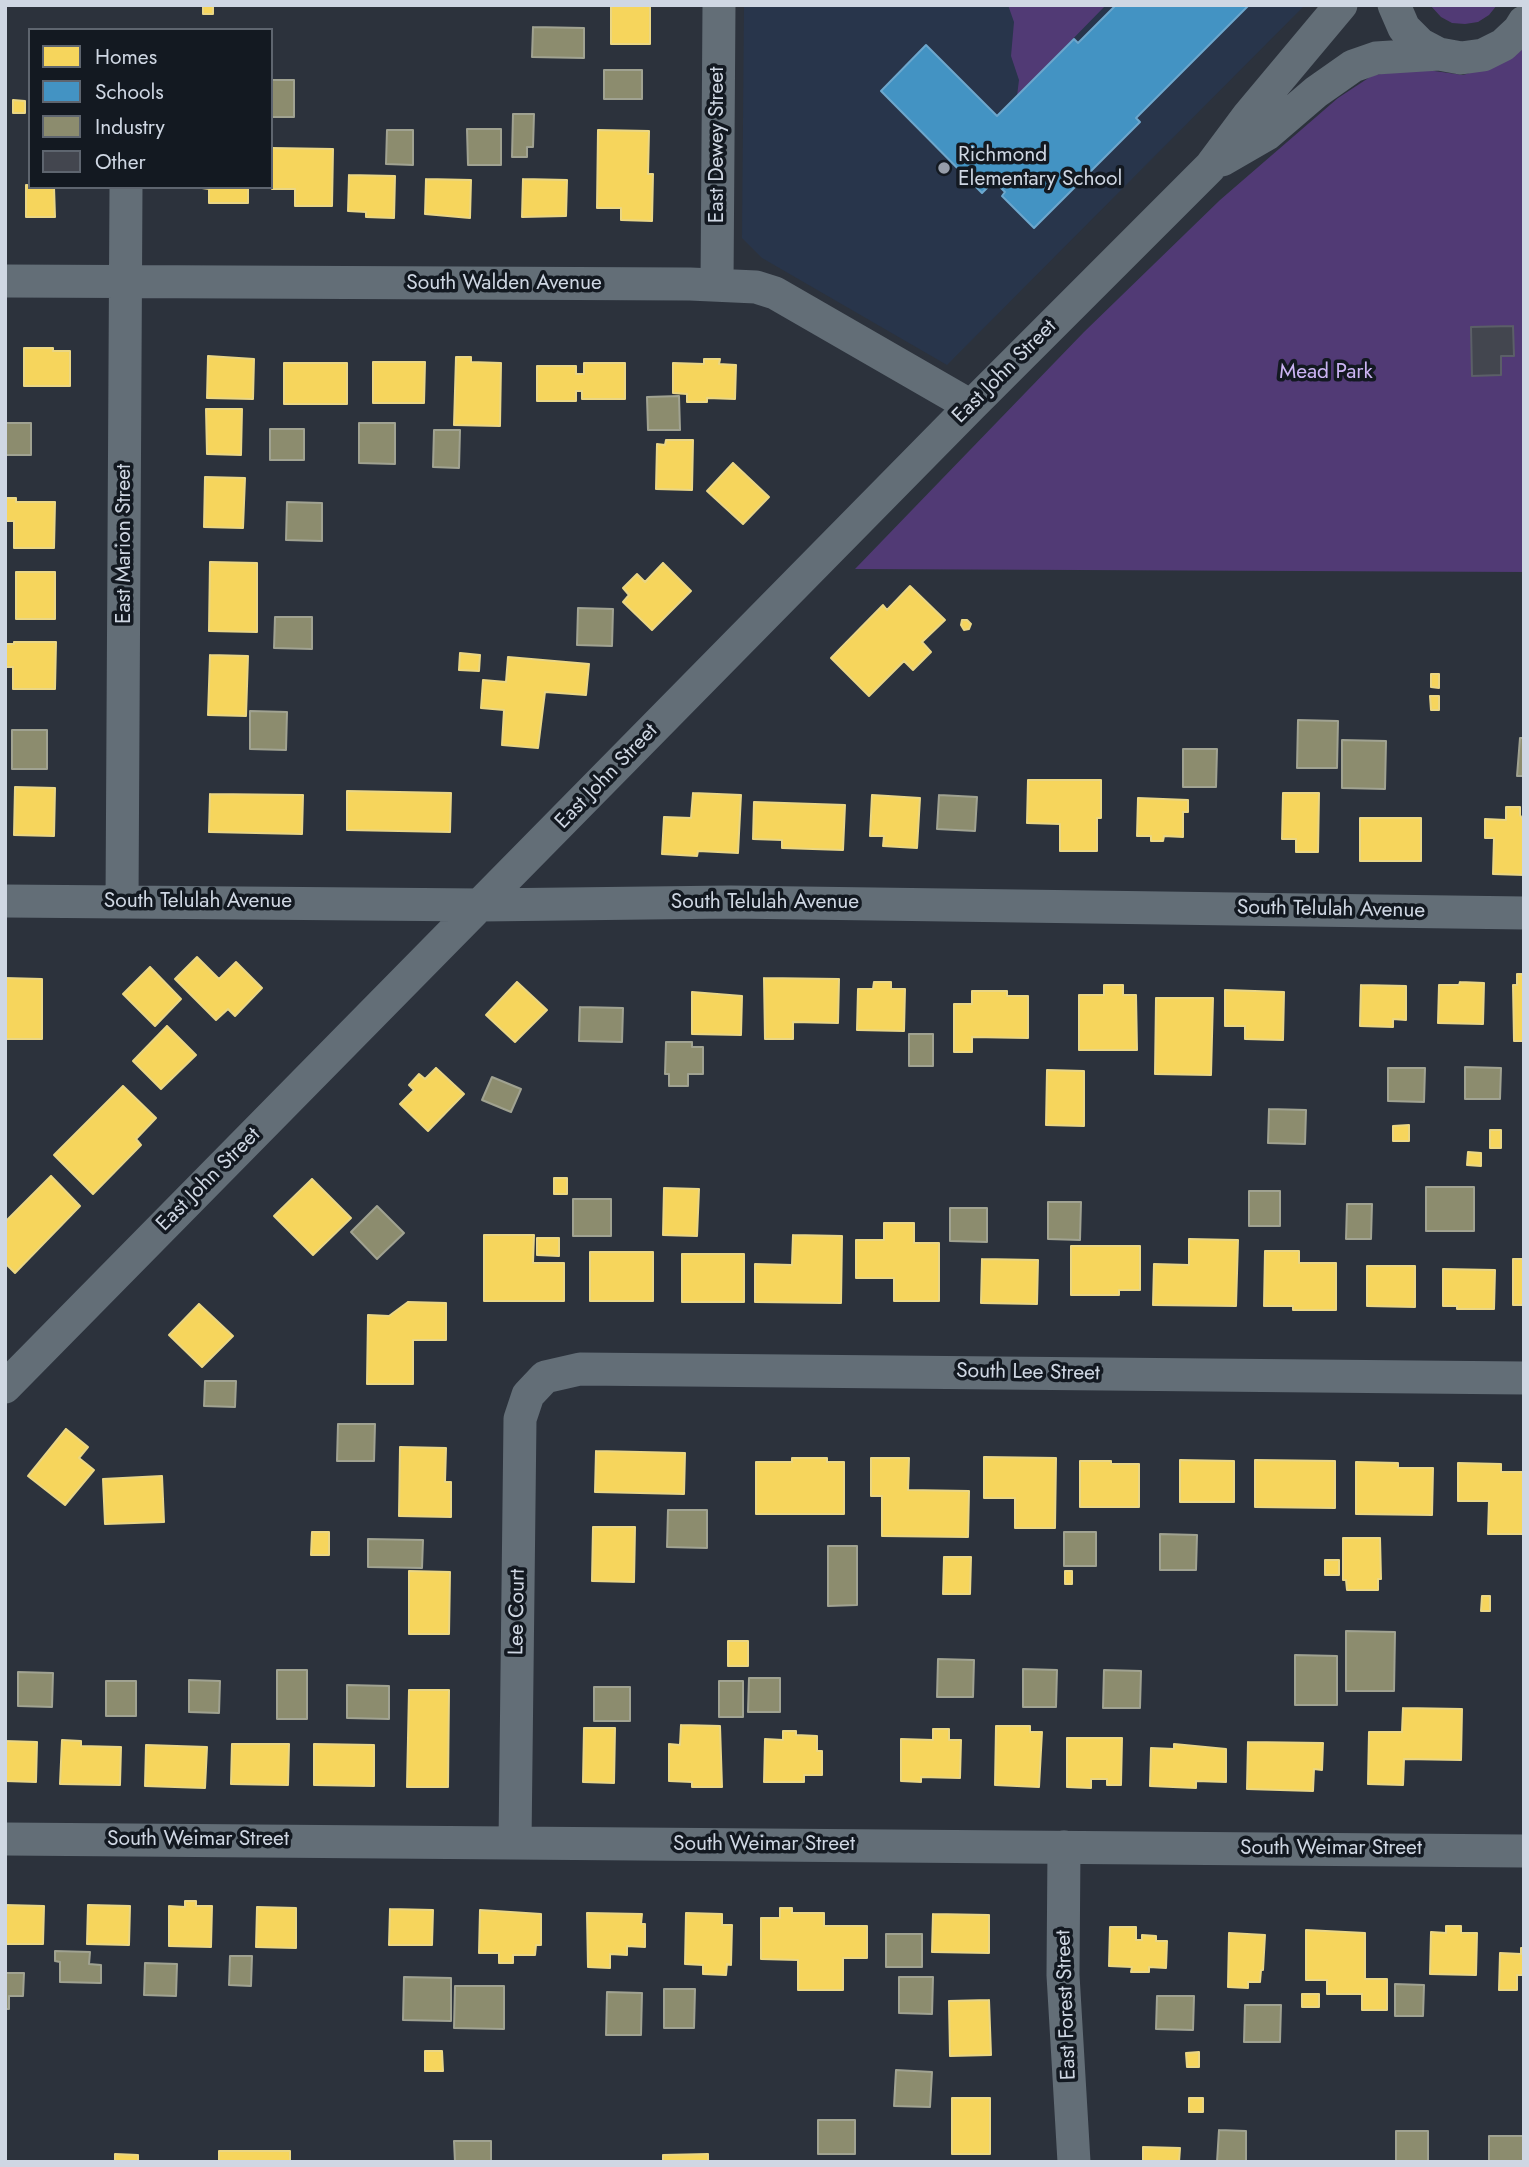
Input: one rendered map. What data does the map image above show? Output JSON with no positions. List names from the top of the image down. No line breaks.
{"streets":{"street":["East Dewey Street","South Walden Avenue","East John Street","East Marion Street","South Telulah Avenue","South Lee Street","Lee Court","South Weimar Street","East Forest Street"]},"crossings":[["East Dewey Street","South Walden Avenue"],["South Walden Avenue","East John Street"],["South Walden Avenue","East Marion Street"],["East John Street","South Telulah Avenue"],["East Marion Street","South Telulah Avenue"],["South Lee Street","Lee Court"],["Lee Court","South Weimar Street"],["South Weimar Street","East Forest Street"]],"parks":["Mead Park"],"places":["Richmond Elementary School"],"legend":["Homes","Schools","Industry","Other"]}
